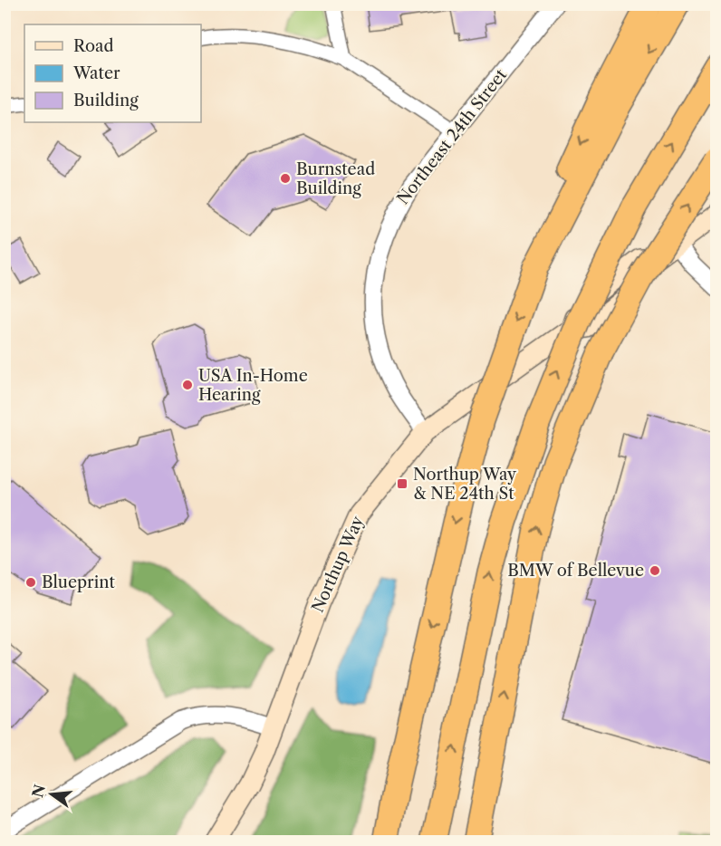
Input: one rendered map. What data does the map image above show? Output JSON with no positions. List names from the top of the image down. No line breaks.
{"streets":{"main road":["Northup Way"],"street":["Northeast 24th Street"]},"crossings":[["Northeast 24th Street","Northup Way"]],"places":{"other":["Burnstead Building","USA In-Home Hearing","BMW of Bellevue","Blueprint"],"transit":["Northup Way & NE 24th St"]},"legend":["Road","Water","Building"],"north":"left"}
